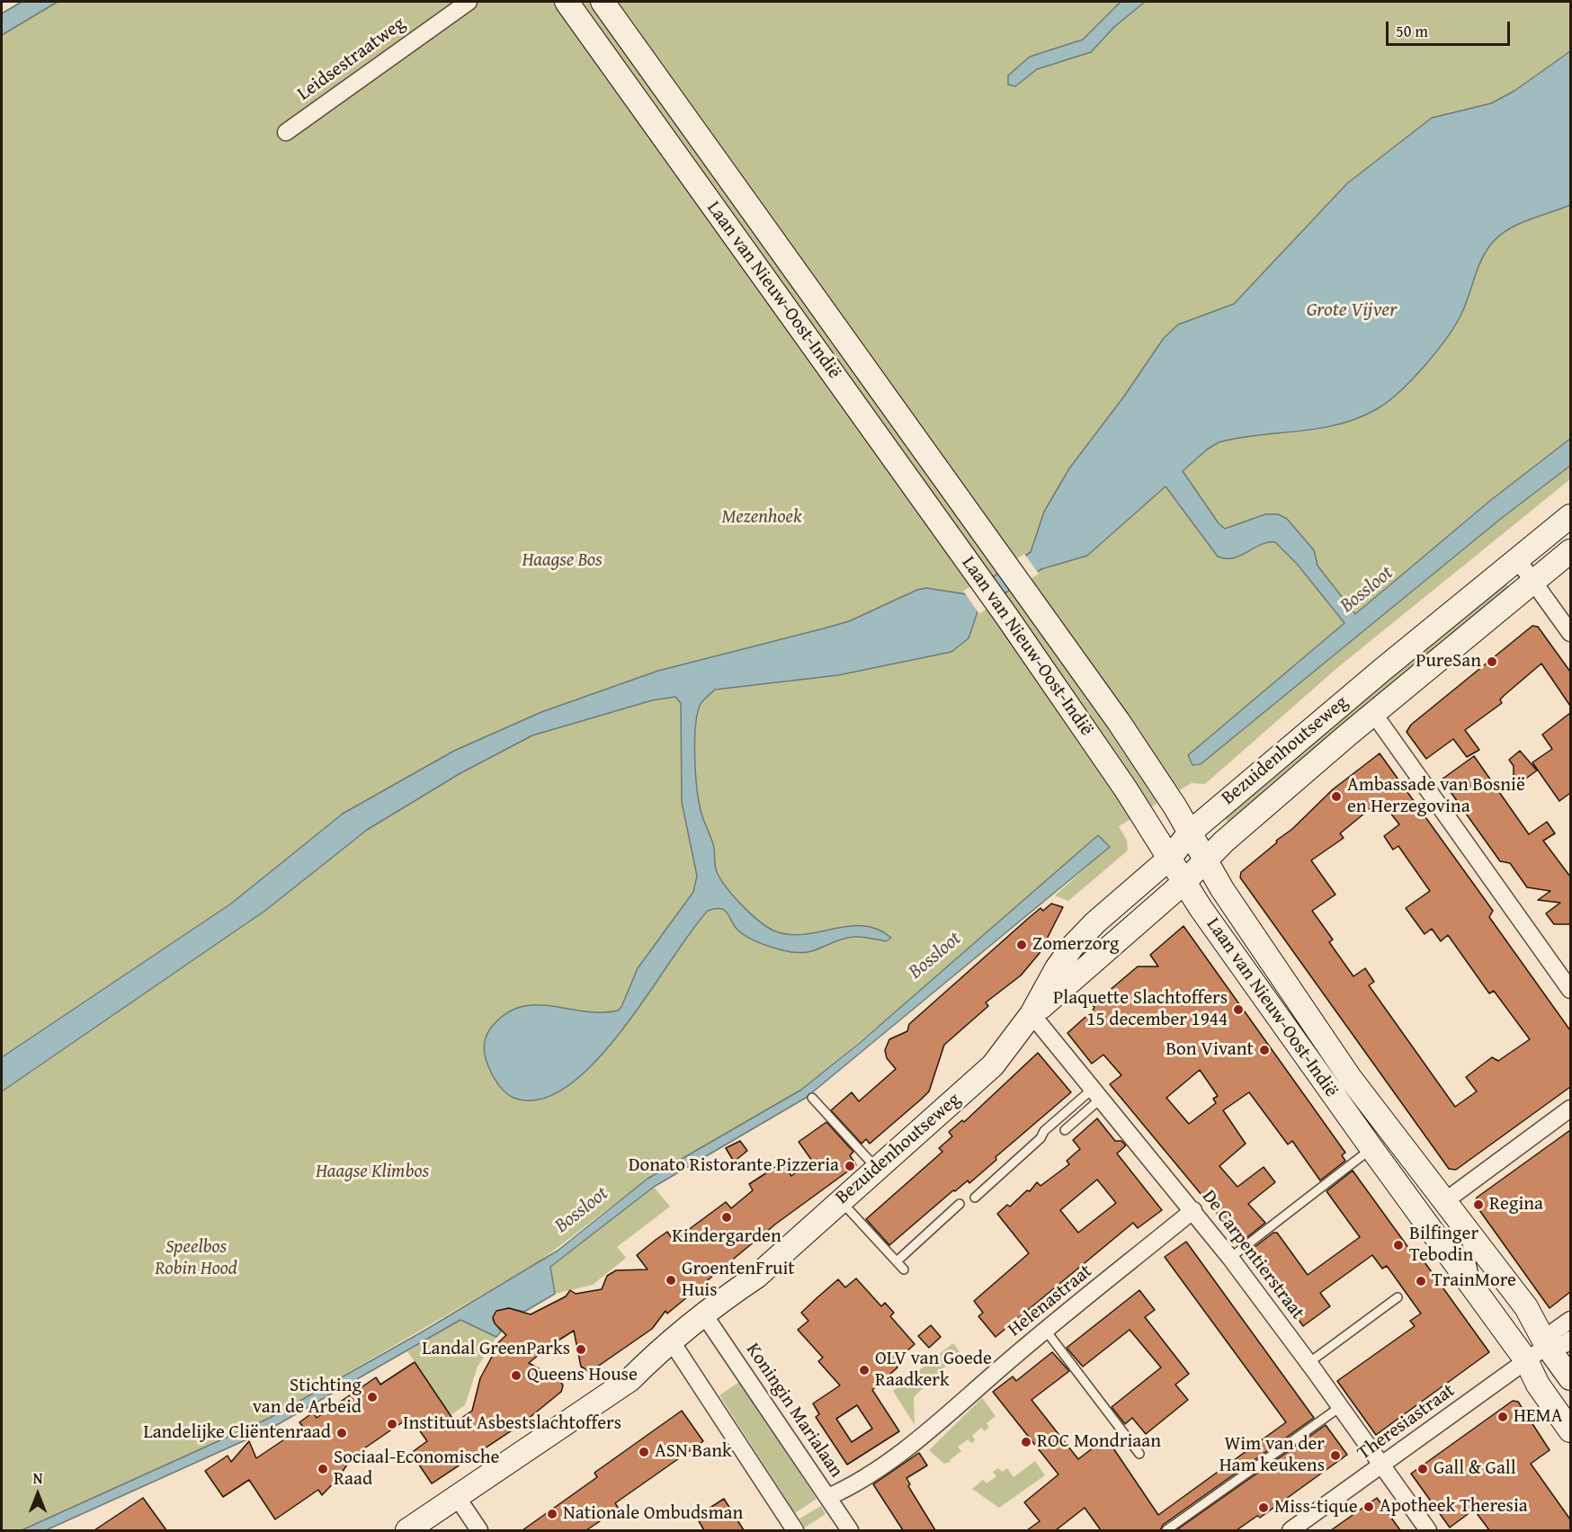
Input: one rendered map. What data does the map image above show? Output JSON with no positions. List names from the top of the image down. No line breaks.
{"streets":{"main road":["Laan van Nieuw-Oost-Indië","Bezuidenhoutseweg"],"street":["Leidsestraatweg","De Carpentierstraat","Helenastraat","Koningin Marialaan","Theresiastraat"]},"crossings":[["Laan van Nieuw-Oost-Indië","Bezuidenhoutseweg"],["Laan van Nieuw-Oost-Indië","Theresiastraat"],["Bezuidenhoutseweg","De Carpentierstraat"],["Bezuidenhoutseweg","Koningin Marialaan"],["De Carpentierstraat","Helenastraat"],["De Carpentierstraat","Theresiastraat"],["Helenastraat","Koningin Marialaan"]],"water":["Grote Vijver","Bossloot"],"parks":["Mezenhoek","Haagse Bos","Haagse Klimbos","Speelbos Robin Hood"],"places":["PureSan","Ambassade van Bosnië en Herzegovina","Zomerzorg","Plaquette Slachtoffers 15 december 1944","Bon Vivant","Donato Ristorante Pizzeria","Regina","Kindergarden","Bilfinger Tebodin","GroentenFruit Huis","TrainMore","Landal GreenParks","OLV van Goede Raadkerk","Queens House","Stichting van de Arbeid","HEMA","Instituut Asbestslachtoffers","Landelijke Cliëntenraad","ROC Mondriaan","ASN Bank","Wim van der Ham keukens","Sociaal-Economische Raad","Gall & Gall","Apotheek Theresia","Miss-tique","Nationale Ombudsman"],"scale_bar":"50 m","north":"top"}
